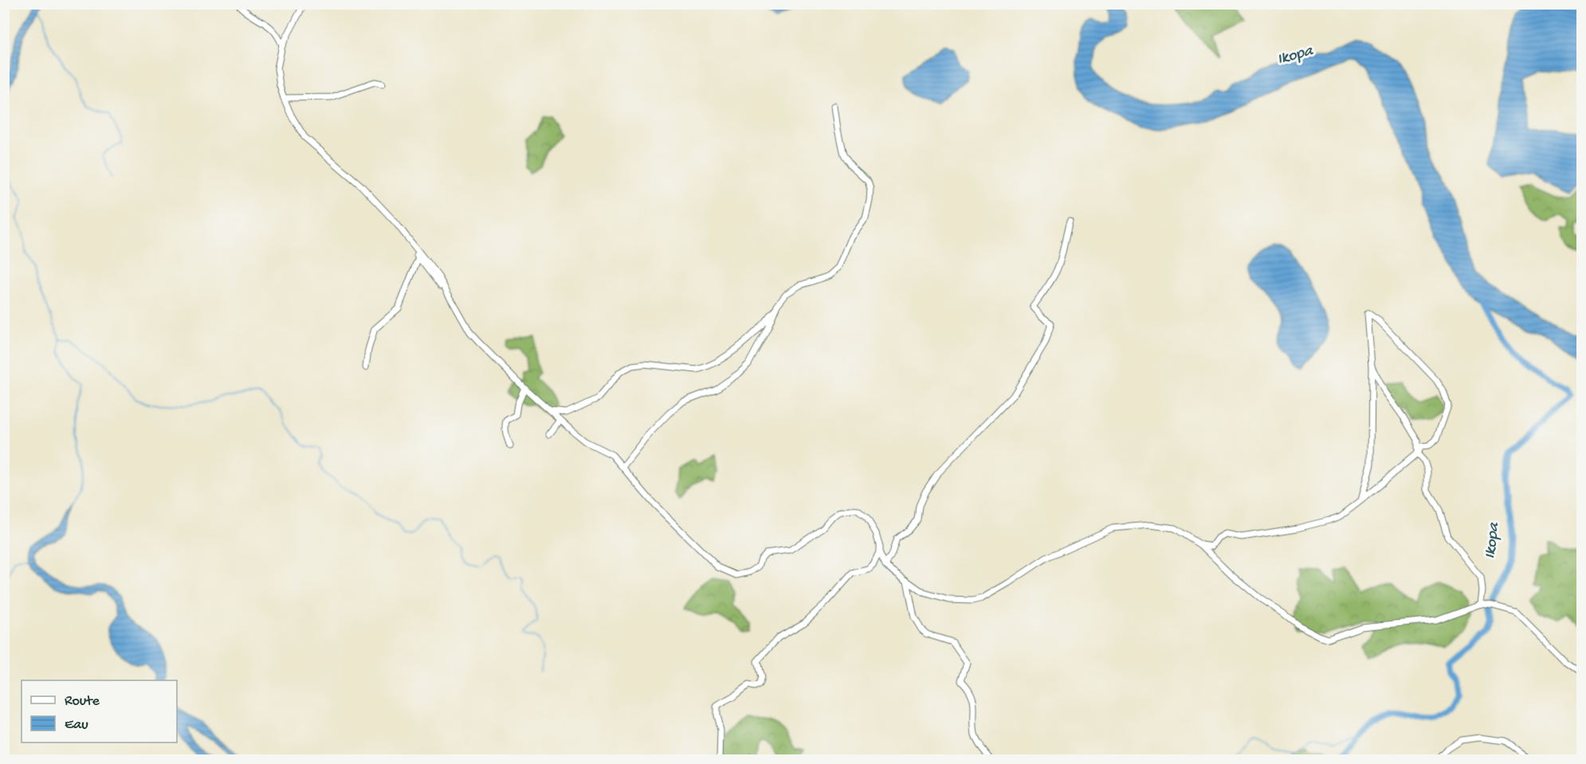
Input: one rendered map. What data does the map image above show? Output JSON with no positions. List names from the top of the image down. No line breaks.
{"water":["Ikopa"],"legend":["Route","Eau"]}
